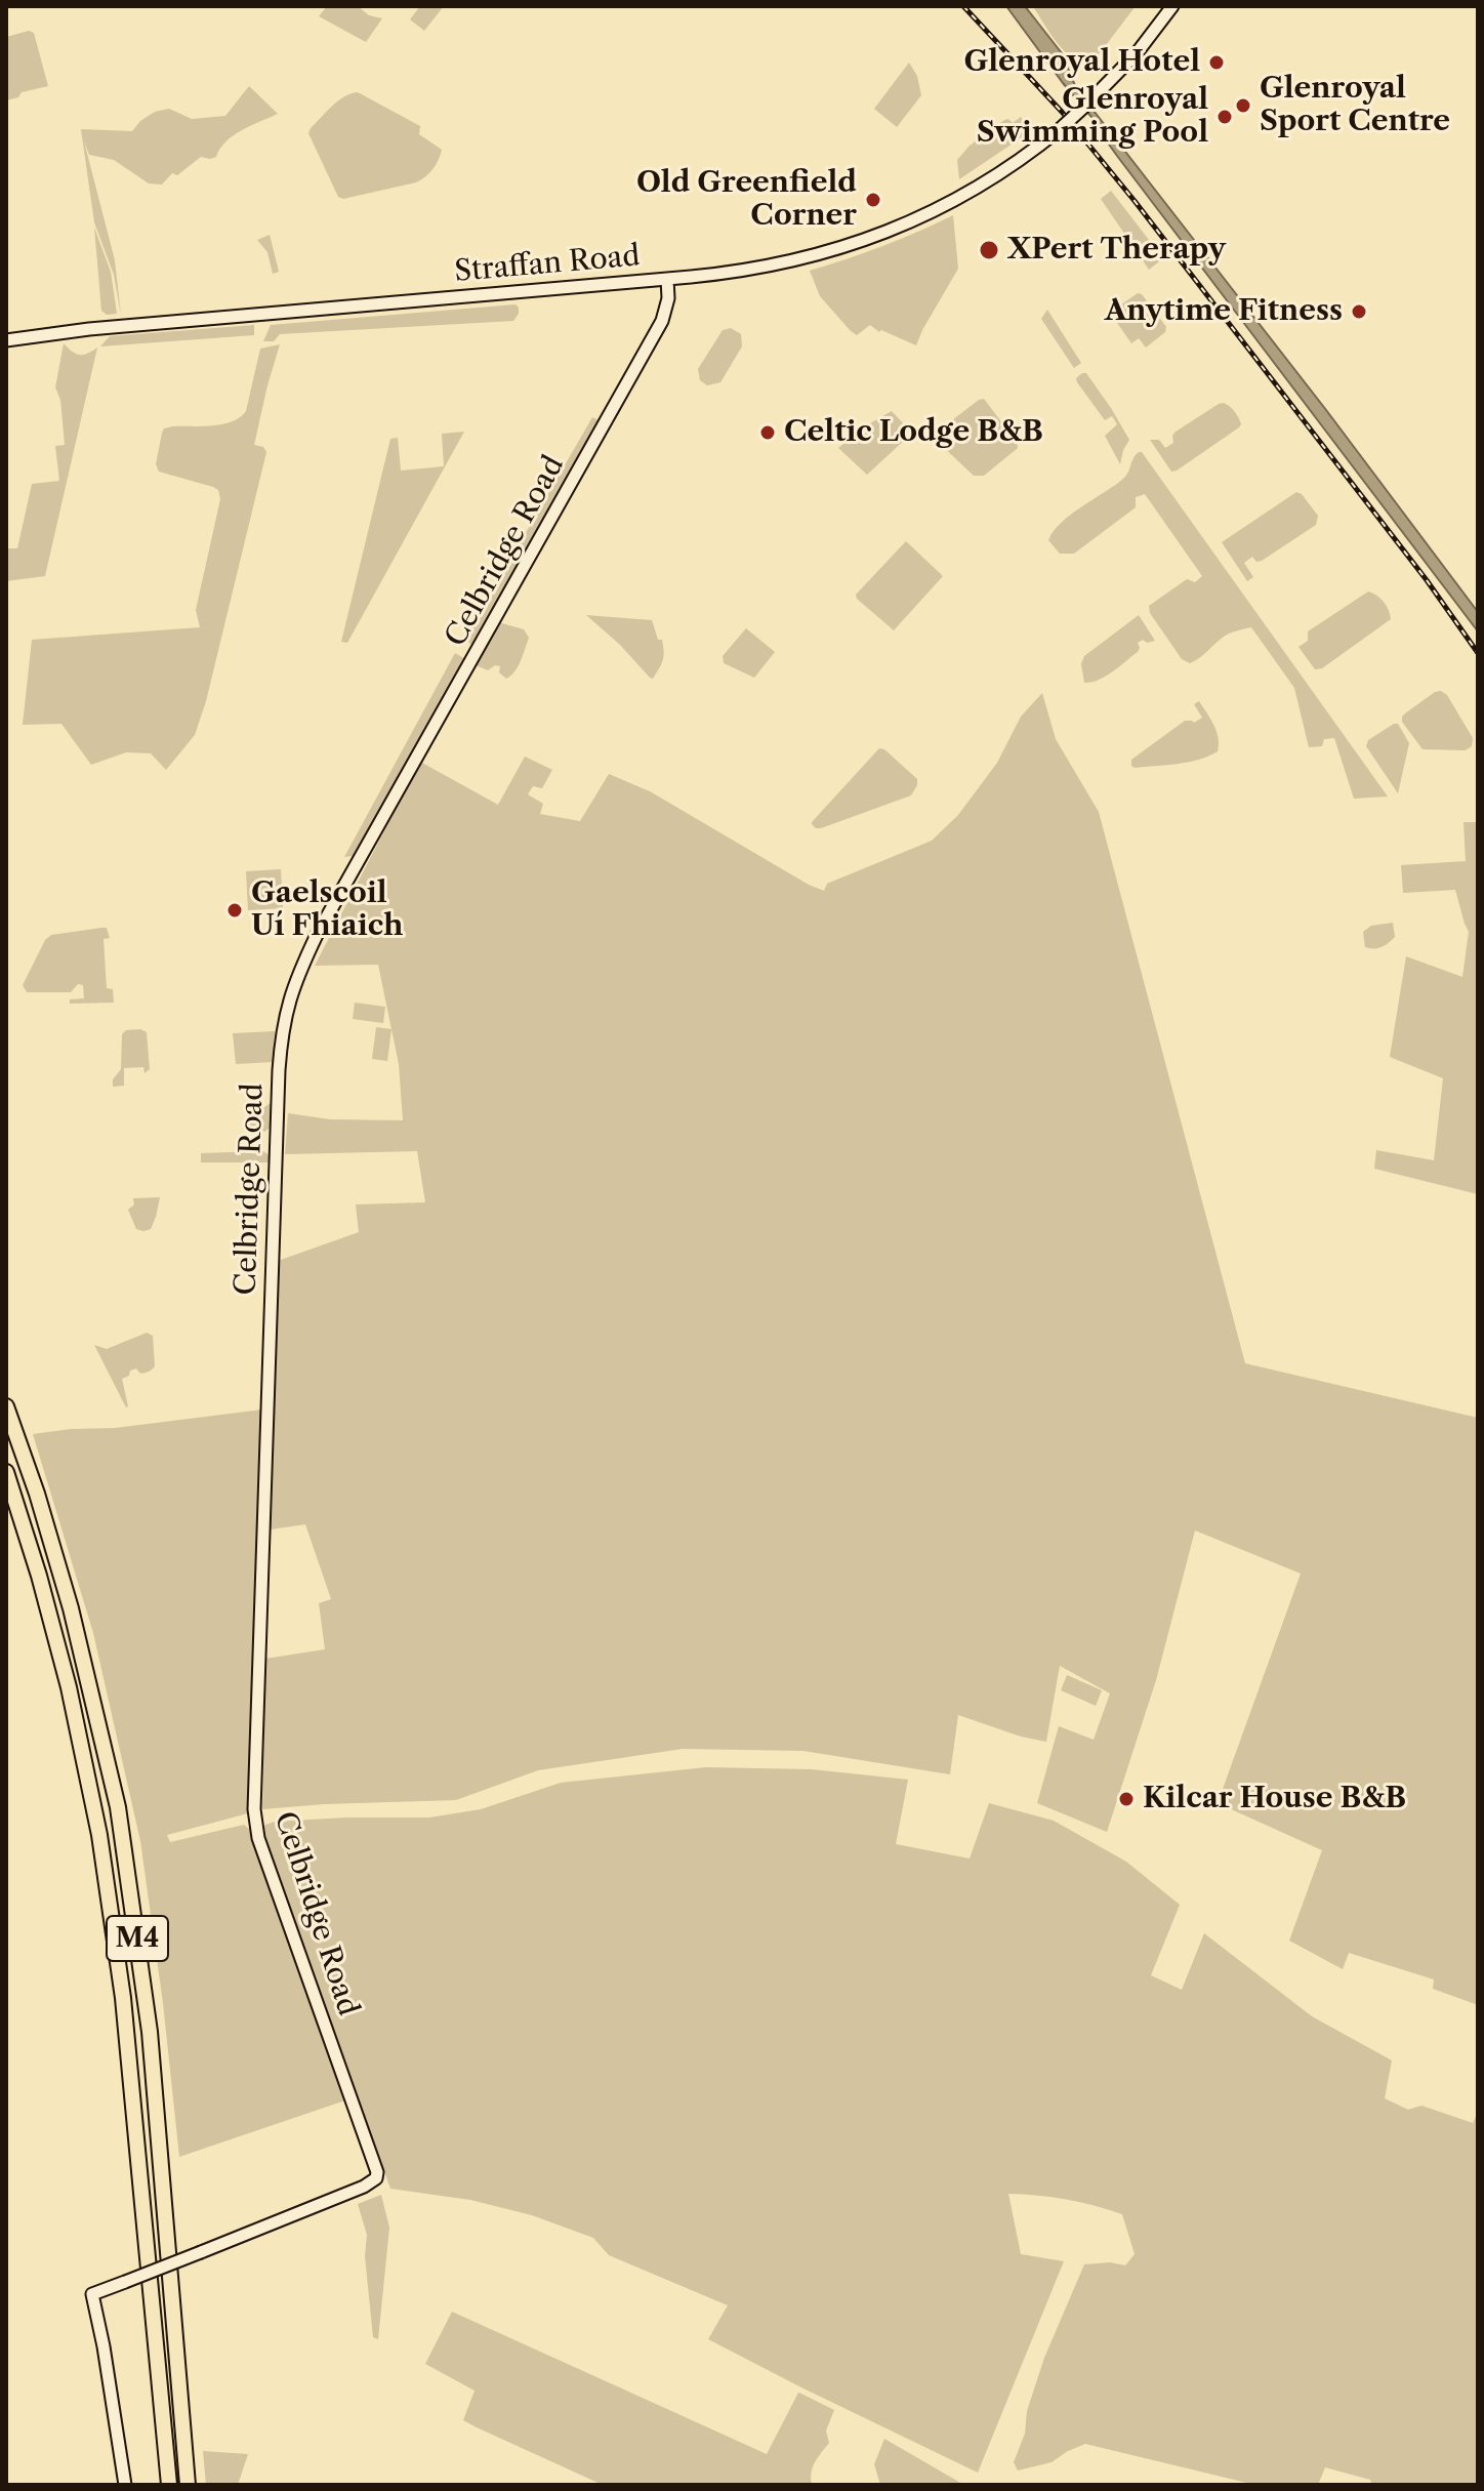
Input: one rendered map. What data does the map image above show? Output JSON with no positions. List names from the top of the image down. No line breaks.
{"streets":{"highway":["M4"],"main road":["Straffan Road","Celbridge Road"]},"crossings":[["Straffan Road","Celbridge Road"]],"places":["Glenroyal Hotel","Glenroyal Sport Centre","Glenroyal Swimming Pool","Old Greenfield Corner","XPert Therapy","Anytime Fitness","Celtic Lodge B&B","Gaelscoil Uí Fhiaich","Kilcar House B&B"]}
